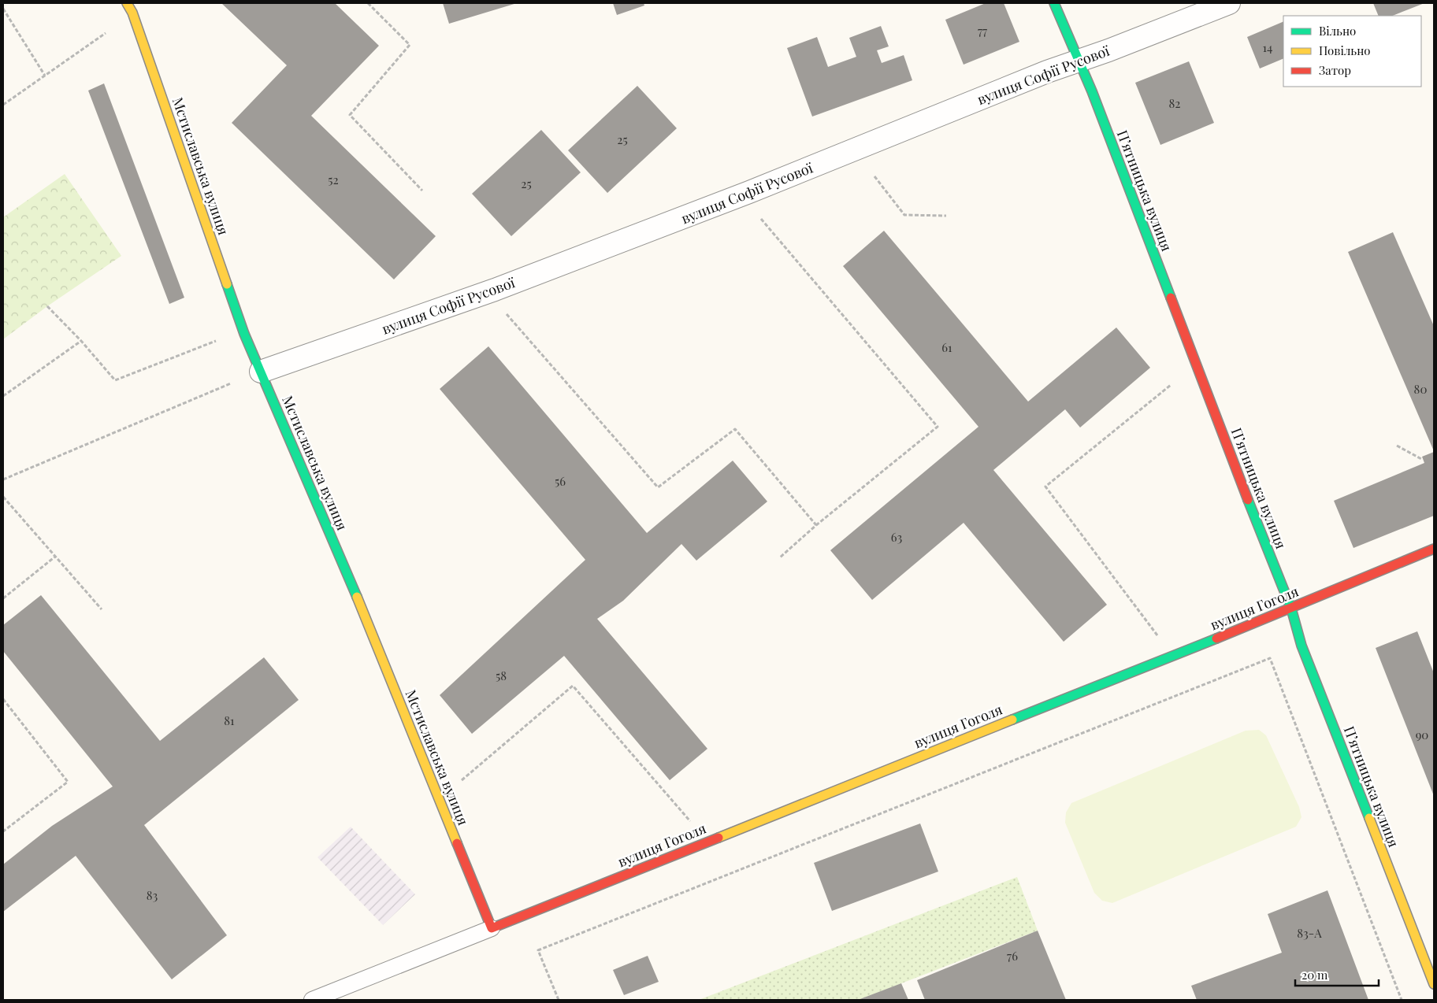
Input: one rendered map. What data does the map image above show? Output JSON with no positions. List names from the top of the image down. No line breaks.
{"streets":{"street":["вулиця Софії Русової","Мстиславська вулиця","Пʼятницька вулиця","вулиця Гоголя"]},"crossings":[["вулиця Софії Русової","Мстиславська вулиця"],["вулиця Софії Русової","Пʼятницька вулиця"],["Мстиславська вулиця","вулиця Гоголя"],["Пʼятницька вулиця","вулиця Гоголя"]],"house_numbers":["77","14","82","25","52","25","61","80","56","63","58","81","90","83","83-А","76"],"legend":["Вільно","Повільно","Затор"],"scale_bar":"20 m"}
